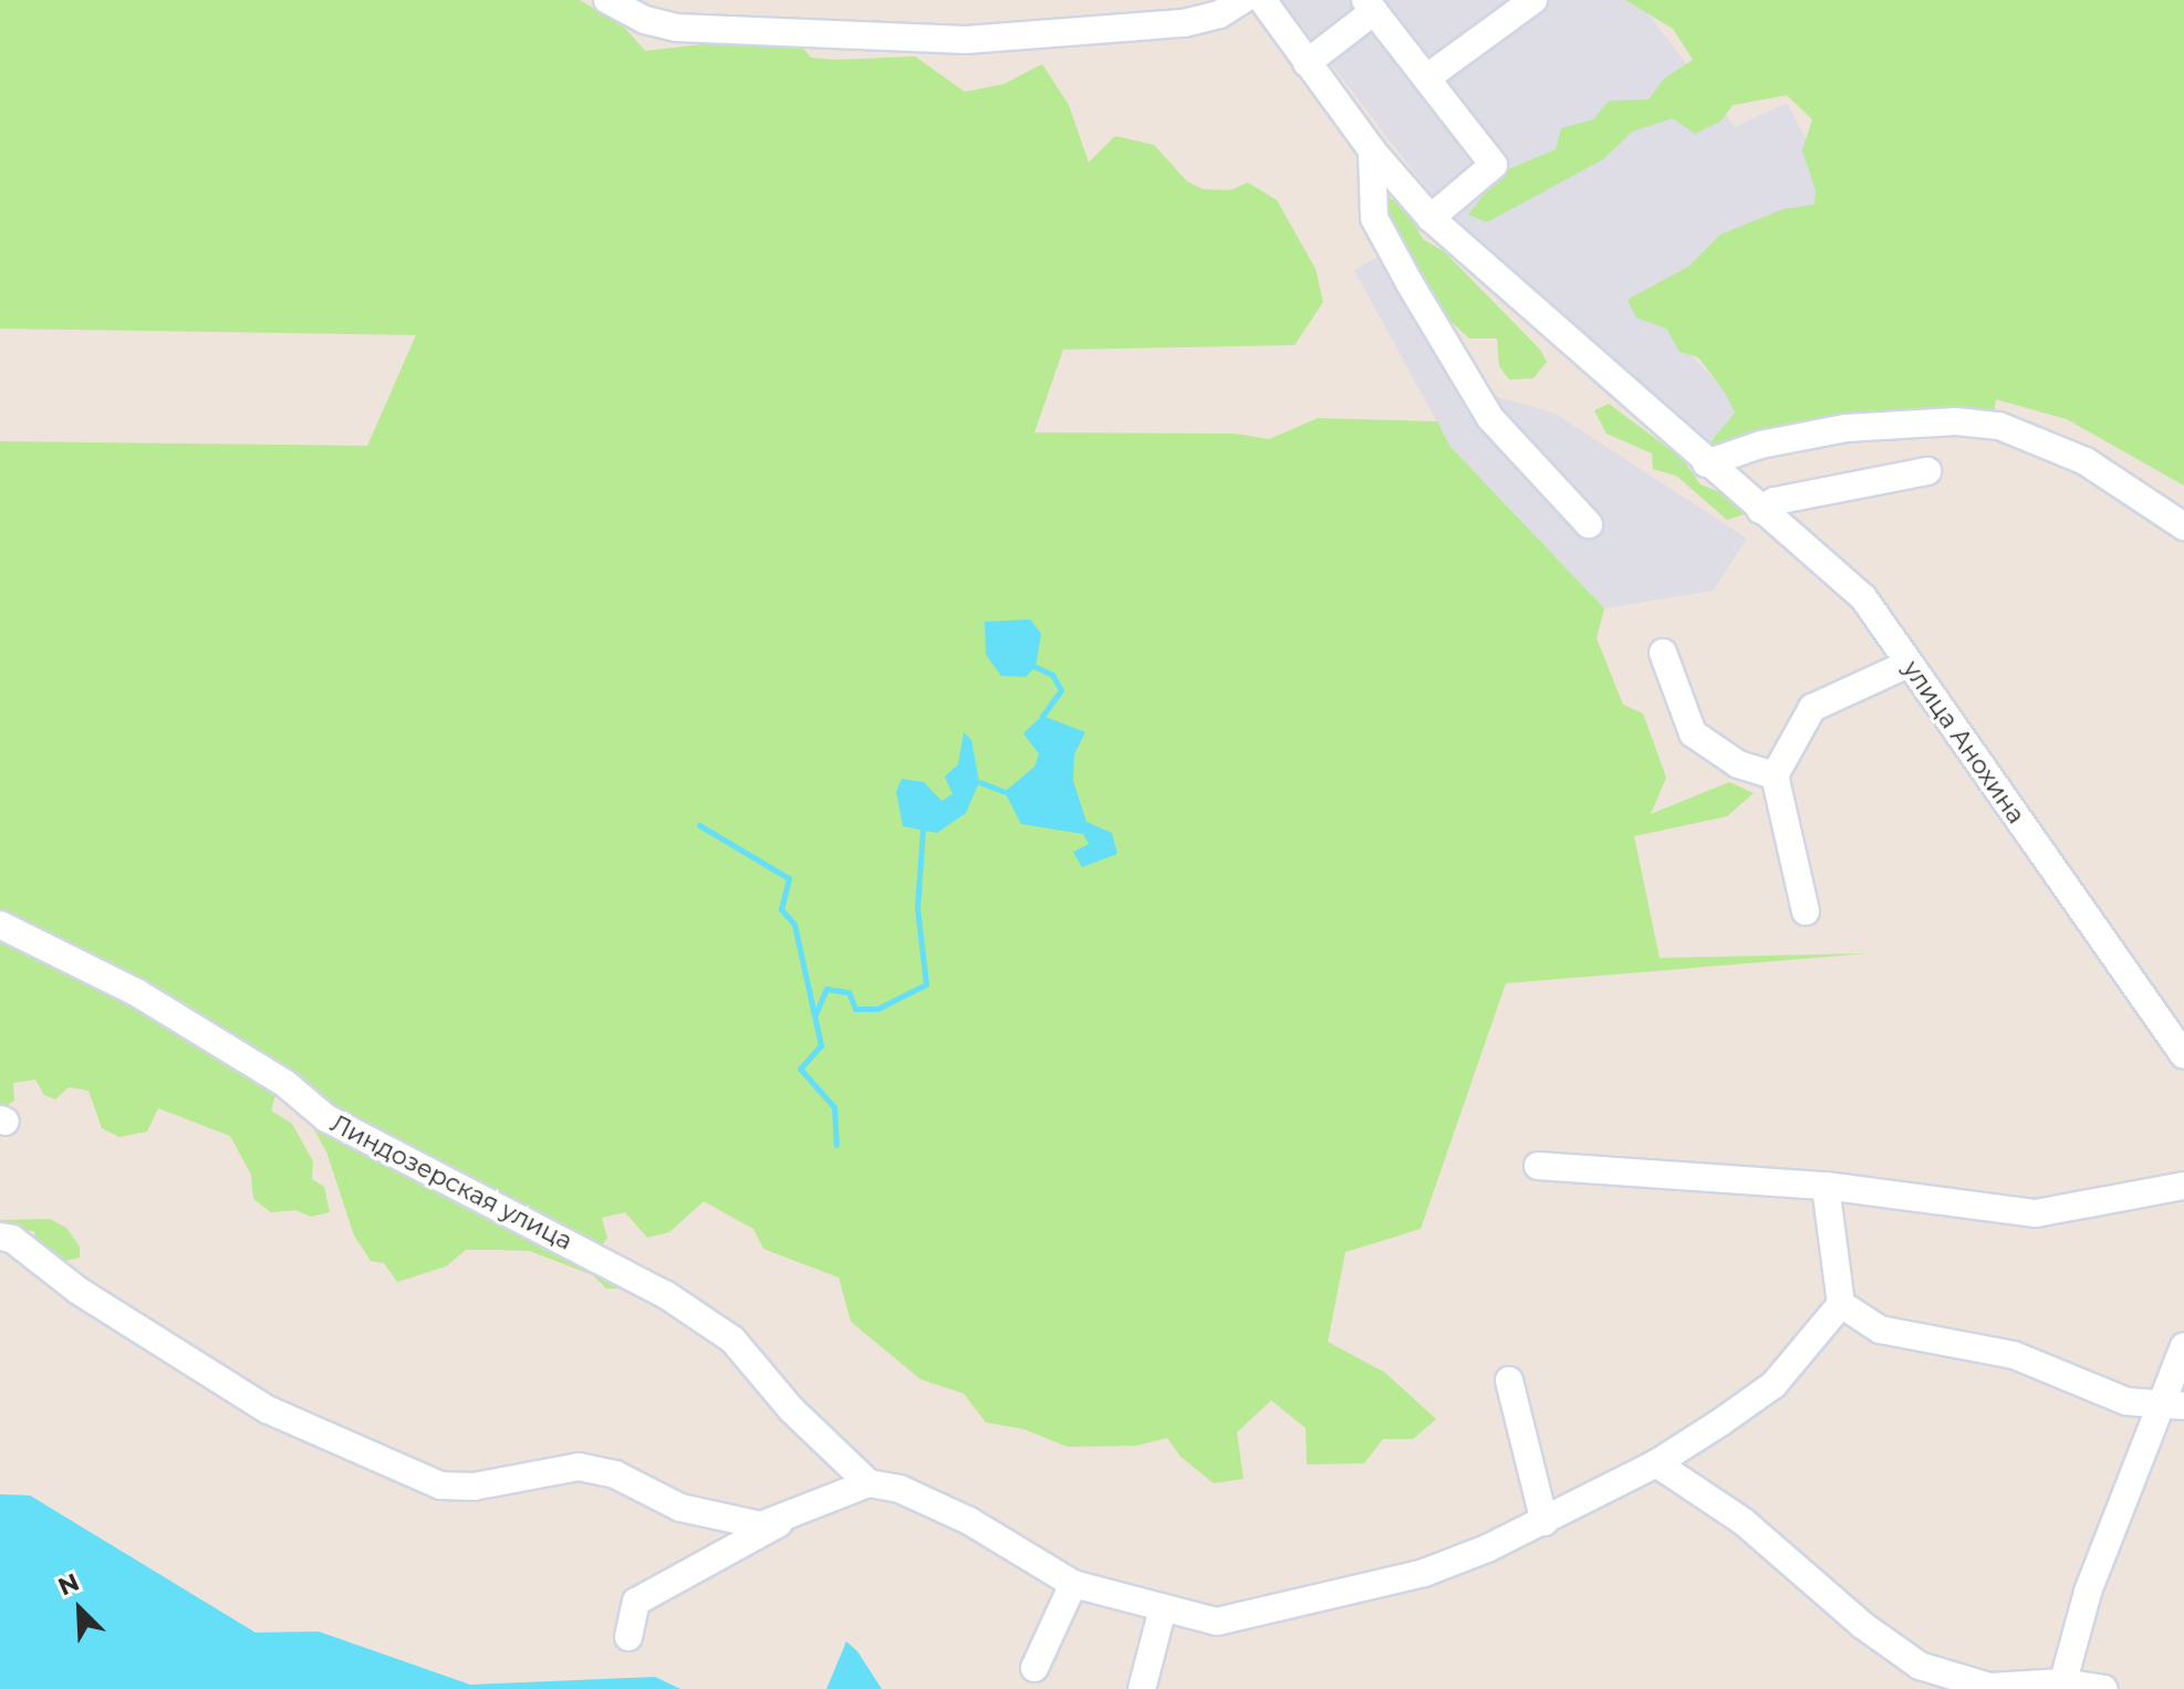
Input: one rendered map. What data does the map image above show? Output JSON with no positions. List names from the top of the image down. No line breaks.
{"streets":{"street":["улица Анохина","Линдозерская улица"]},"north":"top left"}
